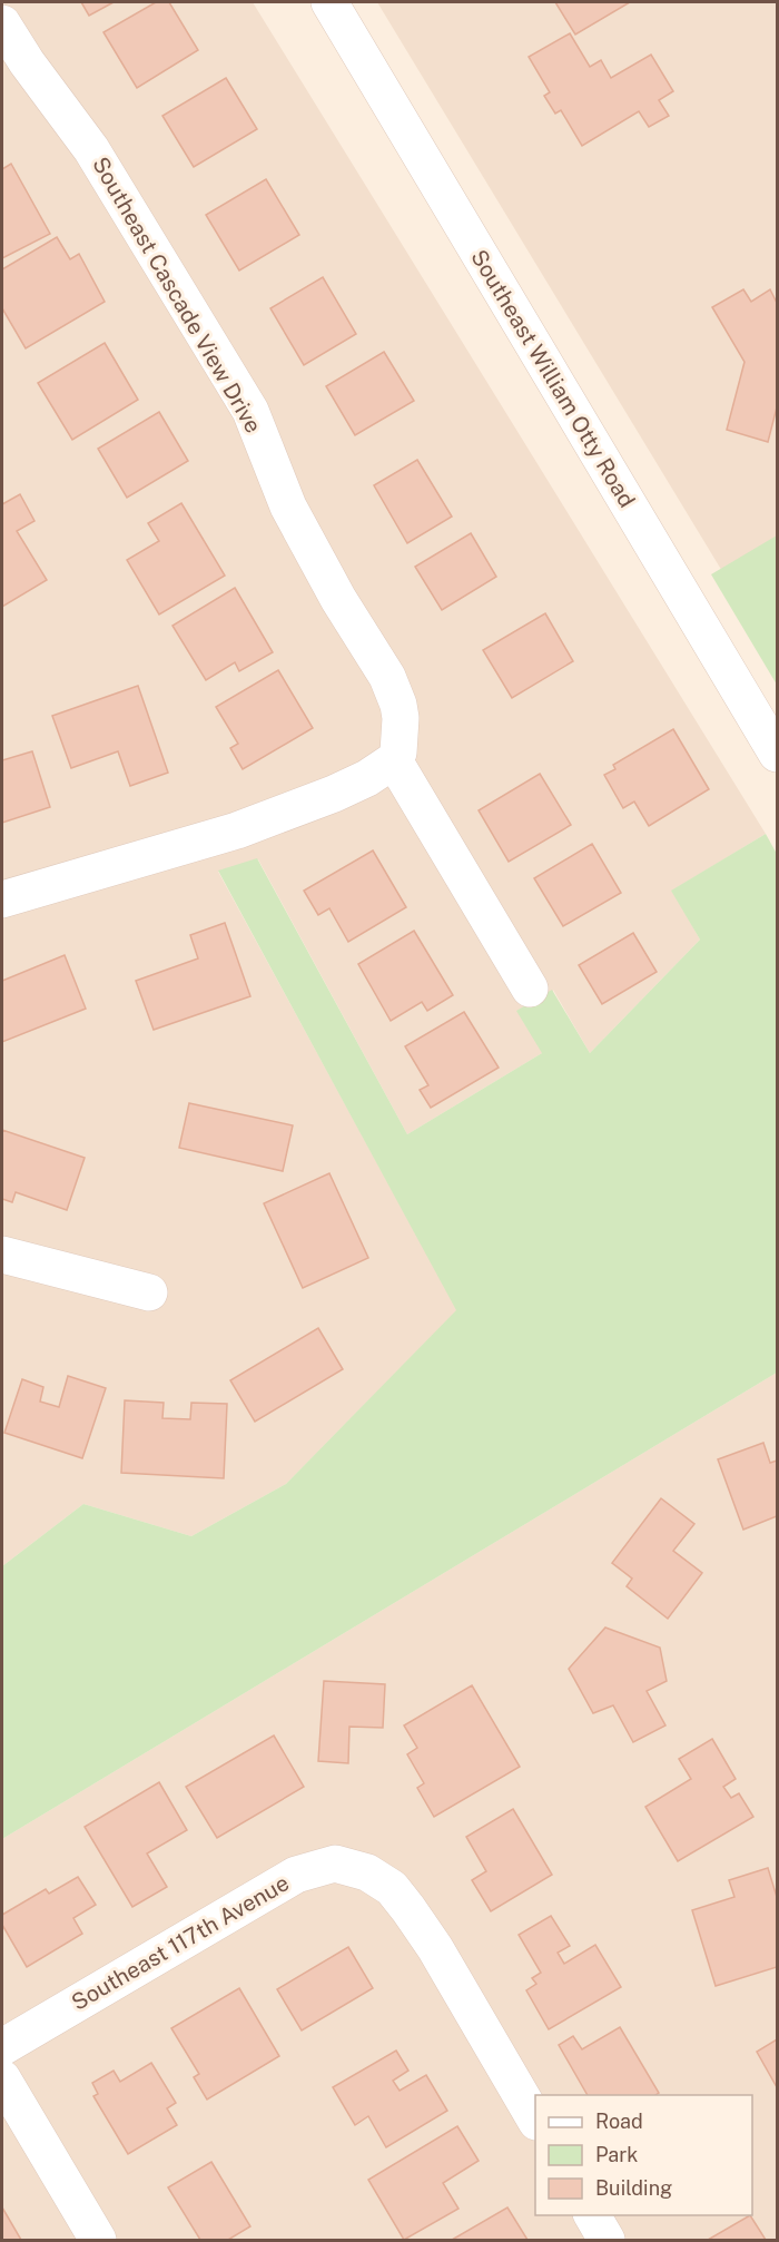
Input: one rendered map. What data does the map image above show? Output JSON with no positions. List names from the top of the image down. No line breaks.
{"streets":{"street":["Southeast Cascade View Drive","Southeast William Otty Road","Southeast 117th Avenue"]},"legend":["Road","Park","Building"]}
